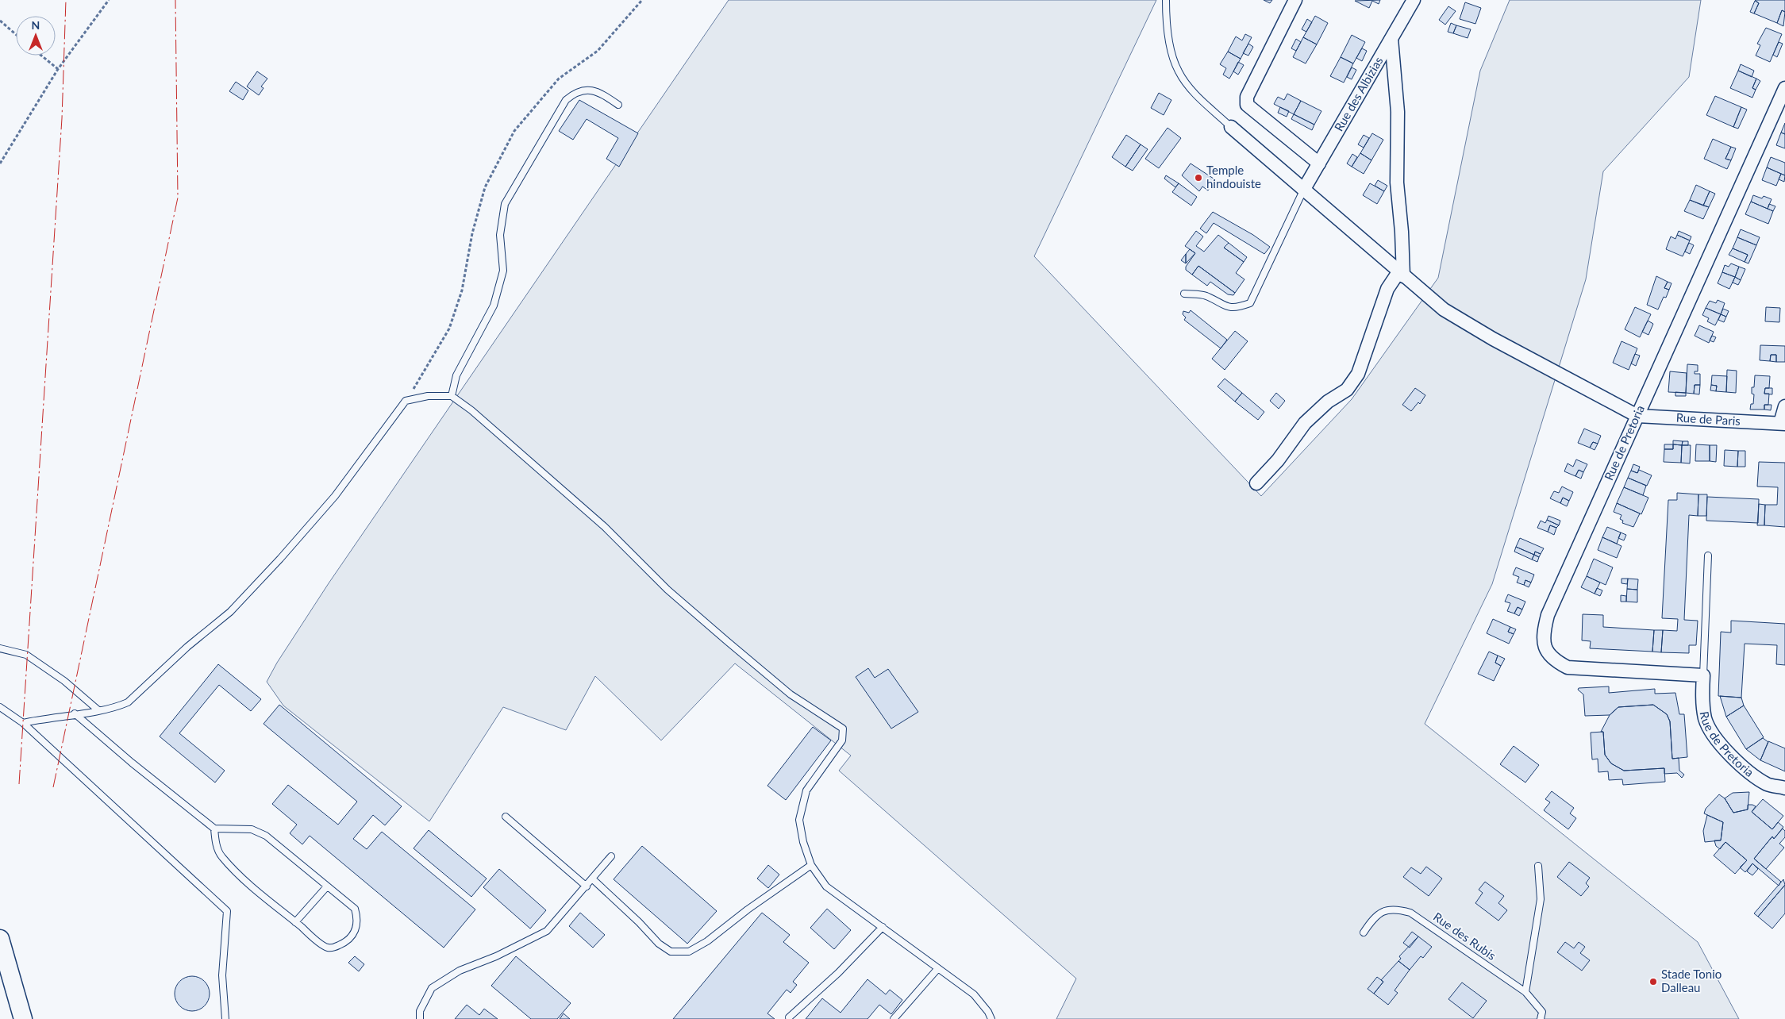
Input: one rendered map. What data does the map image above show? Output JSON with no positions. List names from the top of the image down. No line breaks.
{"streets":{"street":["Rue des Albizias","Rue de Paris","Rue de Pretoria"],"lane":["Rue des Rubis"]},"crossings":[["Rue de Paris","Rue de Pretoria"]],"places":["Temple hindouiste","Stade Tonio Dalleau"],"north":"top"}
